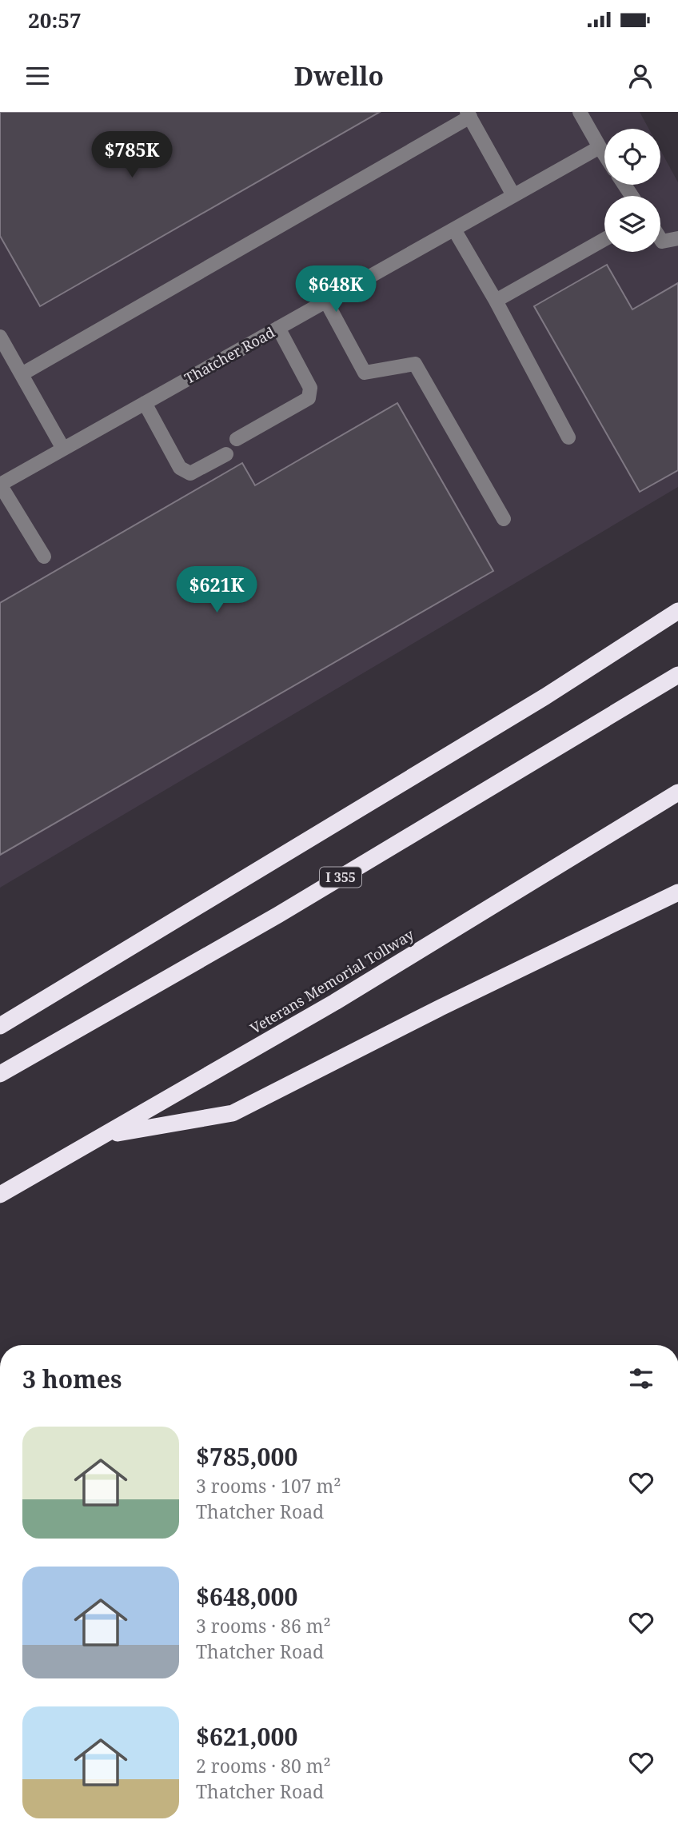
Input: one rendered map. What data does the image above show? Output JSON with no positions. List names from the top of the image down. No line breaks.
{"streets":{"highway":["I 355","Veterans Memorial Tollway"],"street":["Thatcher Road"]},"page":{"status":"20:57","header":"Dwello","price":["$785K","$648K","$621K"],"heading":"3 homes","list":[{"name":"$785,000","note":"3 rooms · 107 m² · Thatcher Road"},{"name":"$648,000","note":"3 rooms · 86 m² · Thatcher Road"},{"name":"$621,000","note":"2 rooms · 80 m² · Thatcher Road"}]}}
